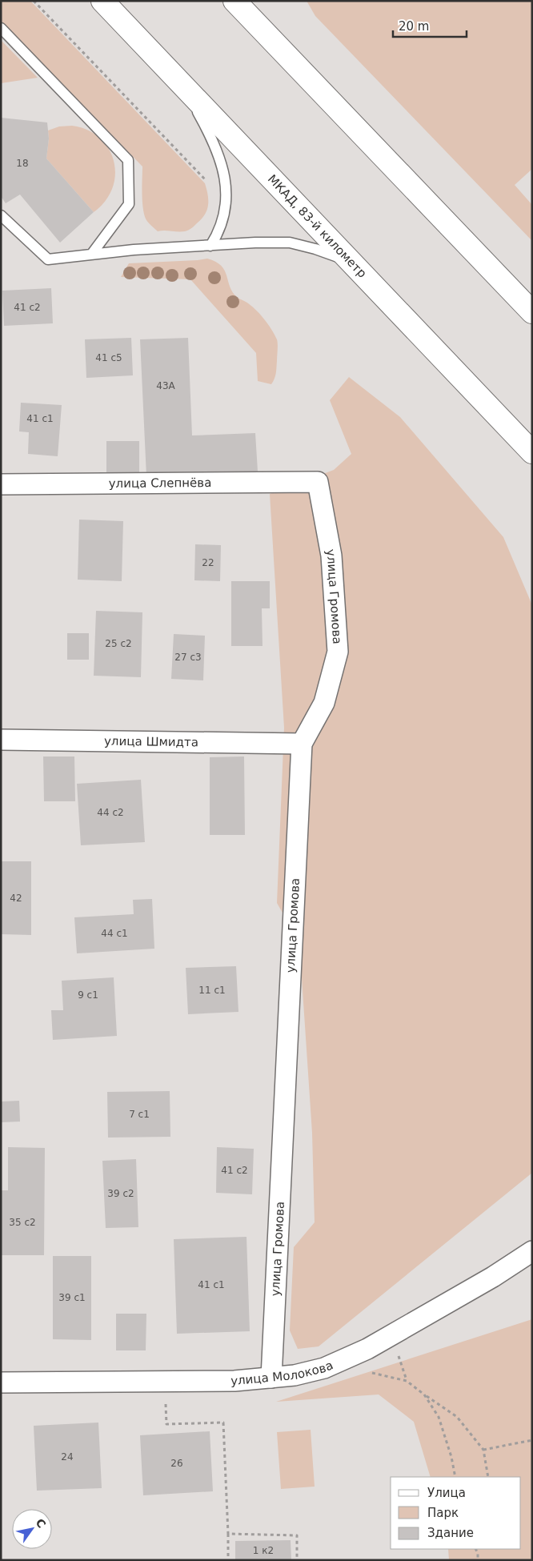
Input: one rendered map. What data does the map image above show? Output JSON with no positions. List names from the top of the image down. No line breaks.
{"streets":{"highway":["МКАД, 83-й километр"],"street":["улица Слепнёва","улица Громова","улица Шмидта","улица Молокова"]},"crossings":[["улица Слепнёва","улица Громова"],["улица Громова","улица Шмидта"],["улица Громова","улица Молокова"]],"house_numbers":["18","41 с2","41 с5","43А","41 с1","22","25 с2","27 с3","44 с2","42","44 с1","11 с1","9 с1","7 с1","41 с2","39 с2","35 с2","41 с1","39 с1","24","26","1 к2"],"legend":["Улица","Парк","Здание"],"scale_bar":"20 m","north":"top right"}
